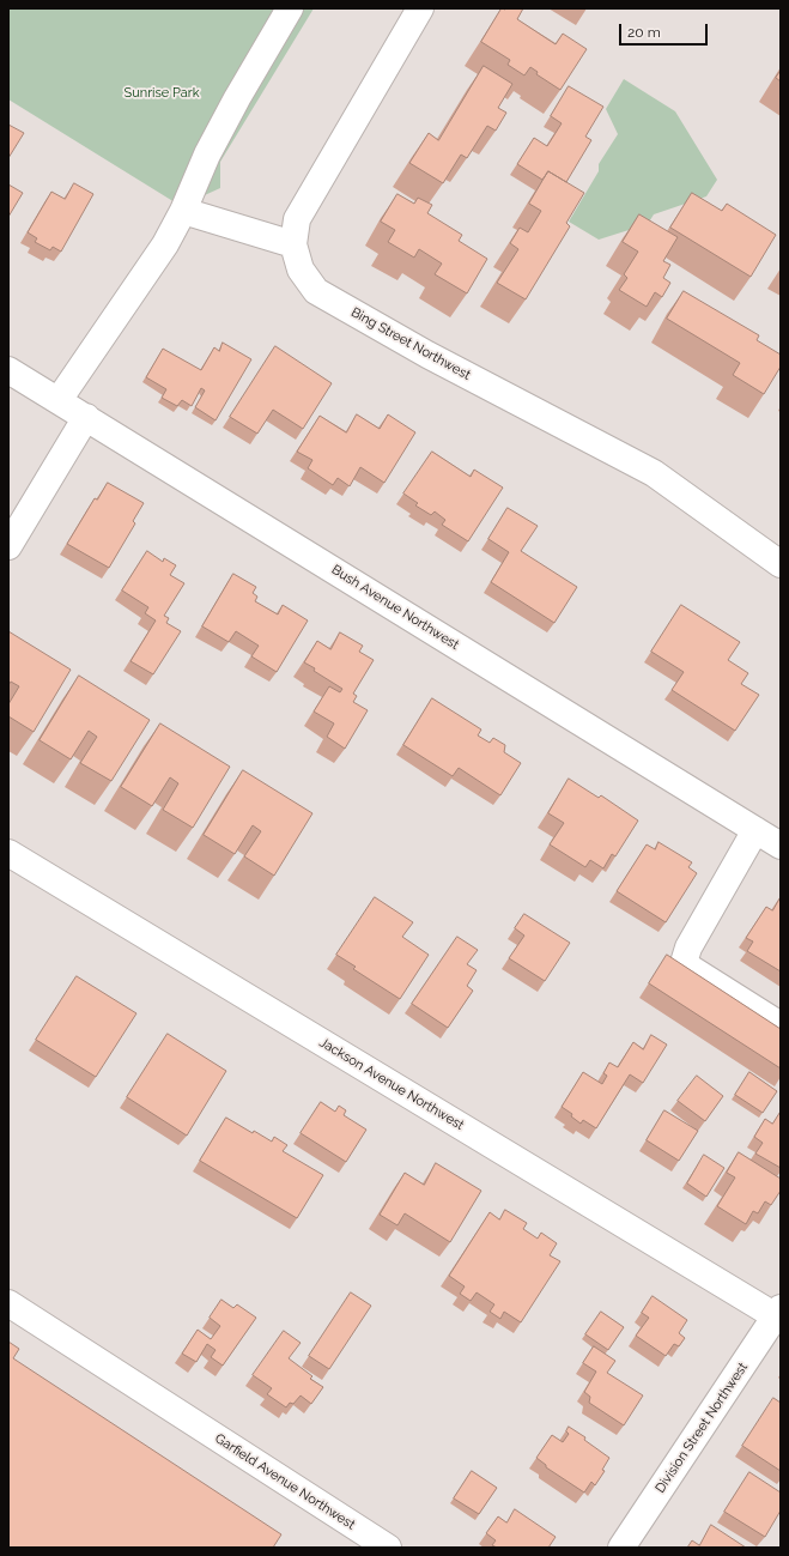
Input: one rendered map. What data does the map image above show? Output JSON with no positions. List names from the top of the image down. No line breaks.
{"streets":{"street":["Bing Street Northwest","Bush Avenue Northwest","Jackson Avenue Northwest","Division Street Northwest","Garfield Avenue Northwest"]},"crossings":[["Jackson Avenue Northwest","Division Street Northwest"]],"parks":["Sunrise Park"],"scale_bar":"20 m"}
